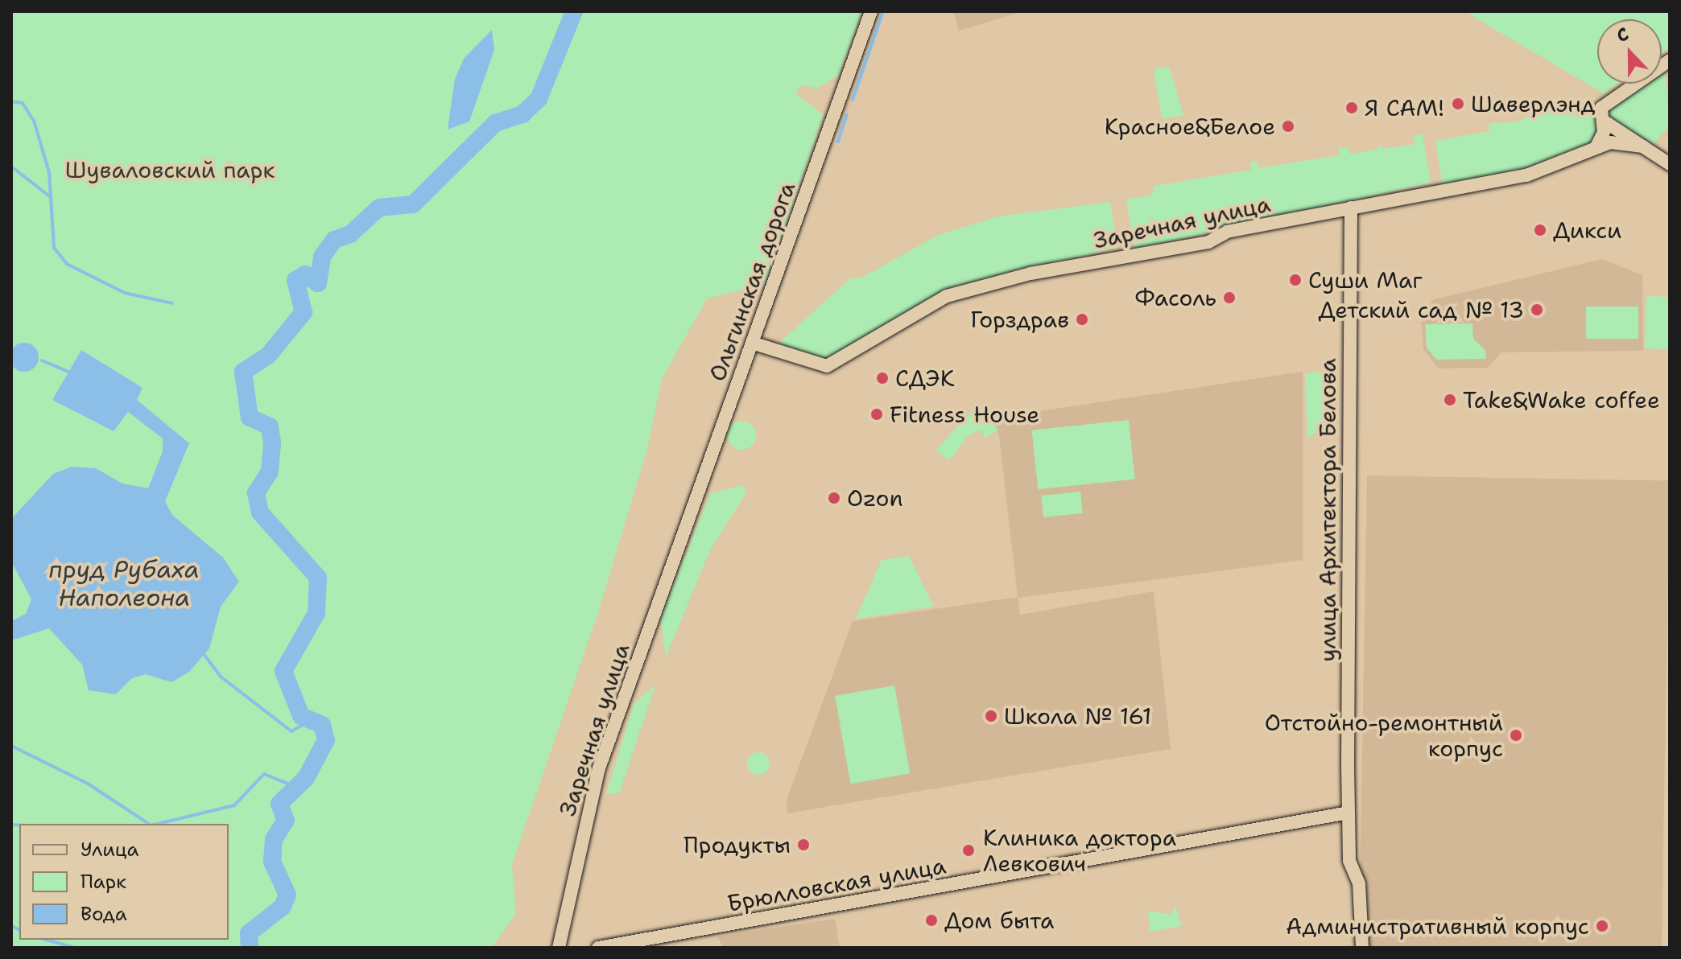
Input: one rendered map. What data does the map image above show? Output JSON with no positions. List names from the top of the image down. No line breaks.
{"streets":{"street":["Заречная улица","Ольгинская дорога","улица Архитектора Белова","Брюлловская улица"]},"crossings":[["Заречная улица","Ольгинская дорога"],["Заречная улица","улица Архитектора Белова"],["улица Архитектора Белова","Брюлловская улица"]],"water":["пруд Рубаха Наполеона"],"parks":["Шуваловский парк"],"places":["Шаверлэнд","Я САМ!","Красное&Белое","Дикси","Суши Маг","Фасоль","Детский сад № 13","Горздрав","СДЭК","Take&Wake coffee","Fitness House","Ozon","Школа № 161","Отстойно-ремонтный корпус","Продукты","Клиника доктора Левкович","Дом быта","Административный корпус"],"legend":["Улица","Парк","Вода"],"north":"top"}
